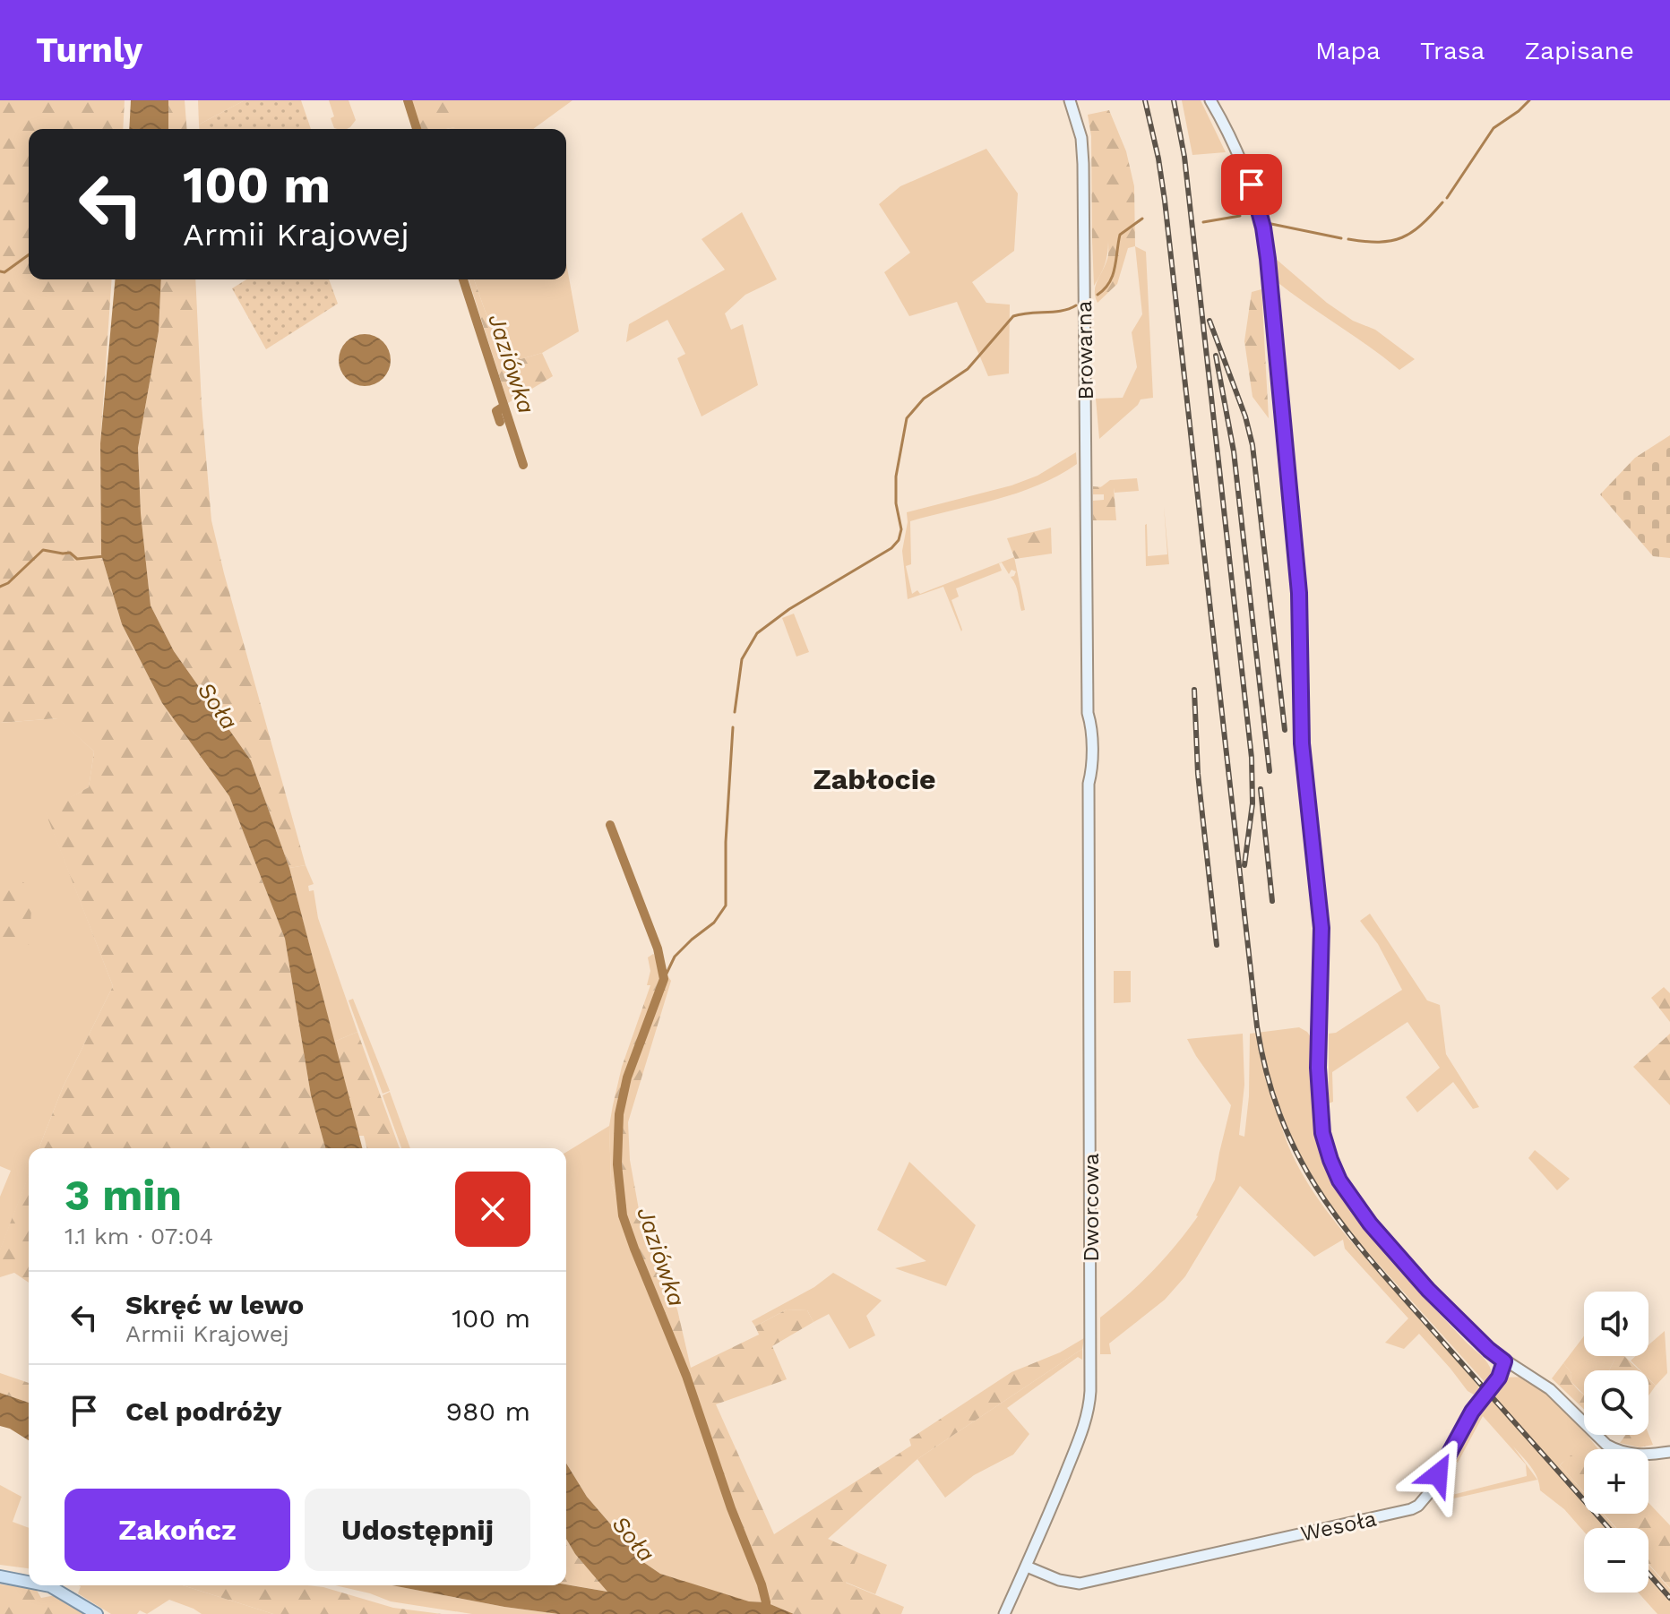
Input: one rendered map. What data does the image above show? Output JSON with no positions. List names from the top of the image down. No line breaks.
{"streets":{"street":["Browarna","Dworcowa","Wesoła"]},"crossings":[["Browarna","Dworcowa"],["Dworcowa","Wesoła"]],"districts":["Zabłocie"],"water":["Jaziówka","Soła"],"page":{"header":"Turnly","nav":["Mapa","Trasa","Zapisane"],"turn":["100 m","Armii Krajowej"],"heading":["3 min","1.1 km · 07:04"],"list":[{"name":"Skręć w lewo","note":"Armii Krajowej","value":"100 m"},{"name":"Cel podróży","value":"980 m"}],"map_buttons":["+","−"],"buttons":["Zakończ","Udostępnij"]}}
